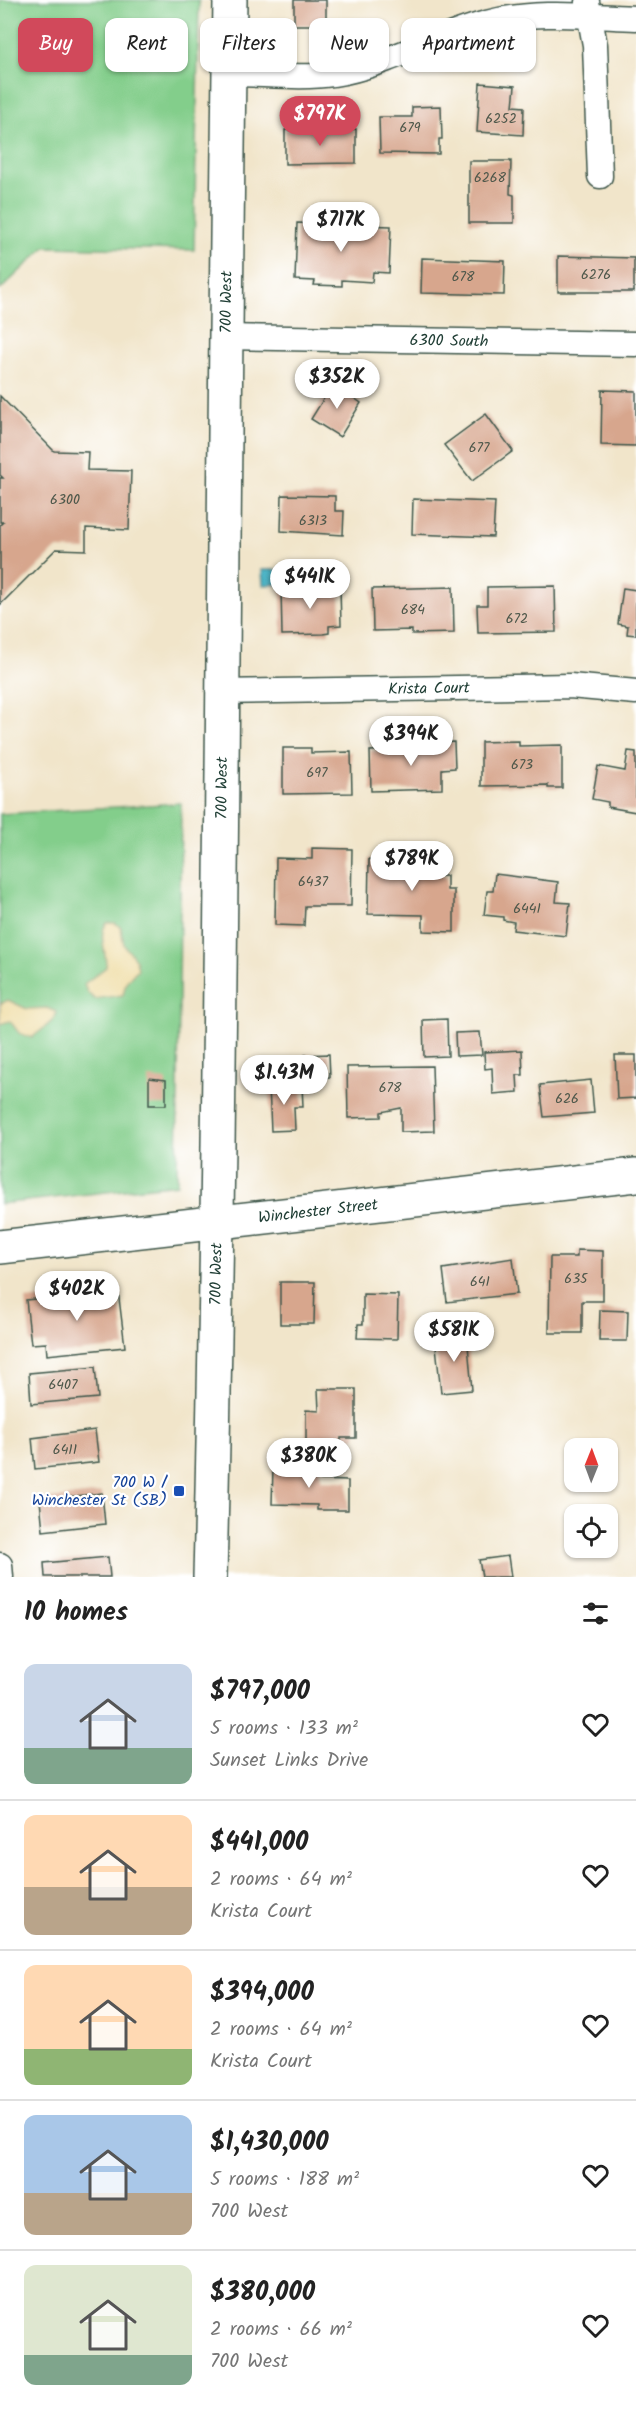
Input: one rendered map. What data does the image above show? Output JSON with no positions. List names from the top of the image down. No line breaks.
{"streets":{"main road":["700 West","Winchester Street"],"street":["6300 South","Krista Court"]},"crossings":[["700 West","6300 South"],["700 West","Krista Court"],["700 West","Winchester Street"]],"places":{"transit":["700 W / Winchester St (SB)"]},"house_numbers":["6252","679","6268","6276","678","677","6300","6313","684","672","673","697","6437","6441","678","626","635","641","6407","6411"],"north":"top","page":{"chip":["Buy","Rent","Filters","New","Apartment"],"price":["$797K","$717K","$352K","$441K","$394K","$789K","$1.43M","$402K","$581K","$380K"],"heading":"10 homes","list":[{"name":"$797,000","note":"5 rooms · 133 m² · Sunset Links Drive"},{"name":"$441,000","note":"2 rooms · 64 m² · Krista Court"},{"name":"$394,000","note":"2 rooms · 64 m² · Krista Court"},{"name":"$1,430,000","note":"5 rooms · 188 m² · 700 West"},{"name":"$380,000","note":"2 rooms · 66 m² · 700 West"}]}}
